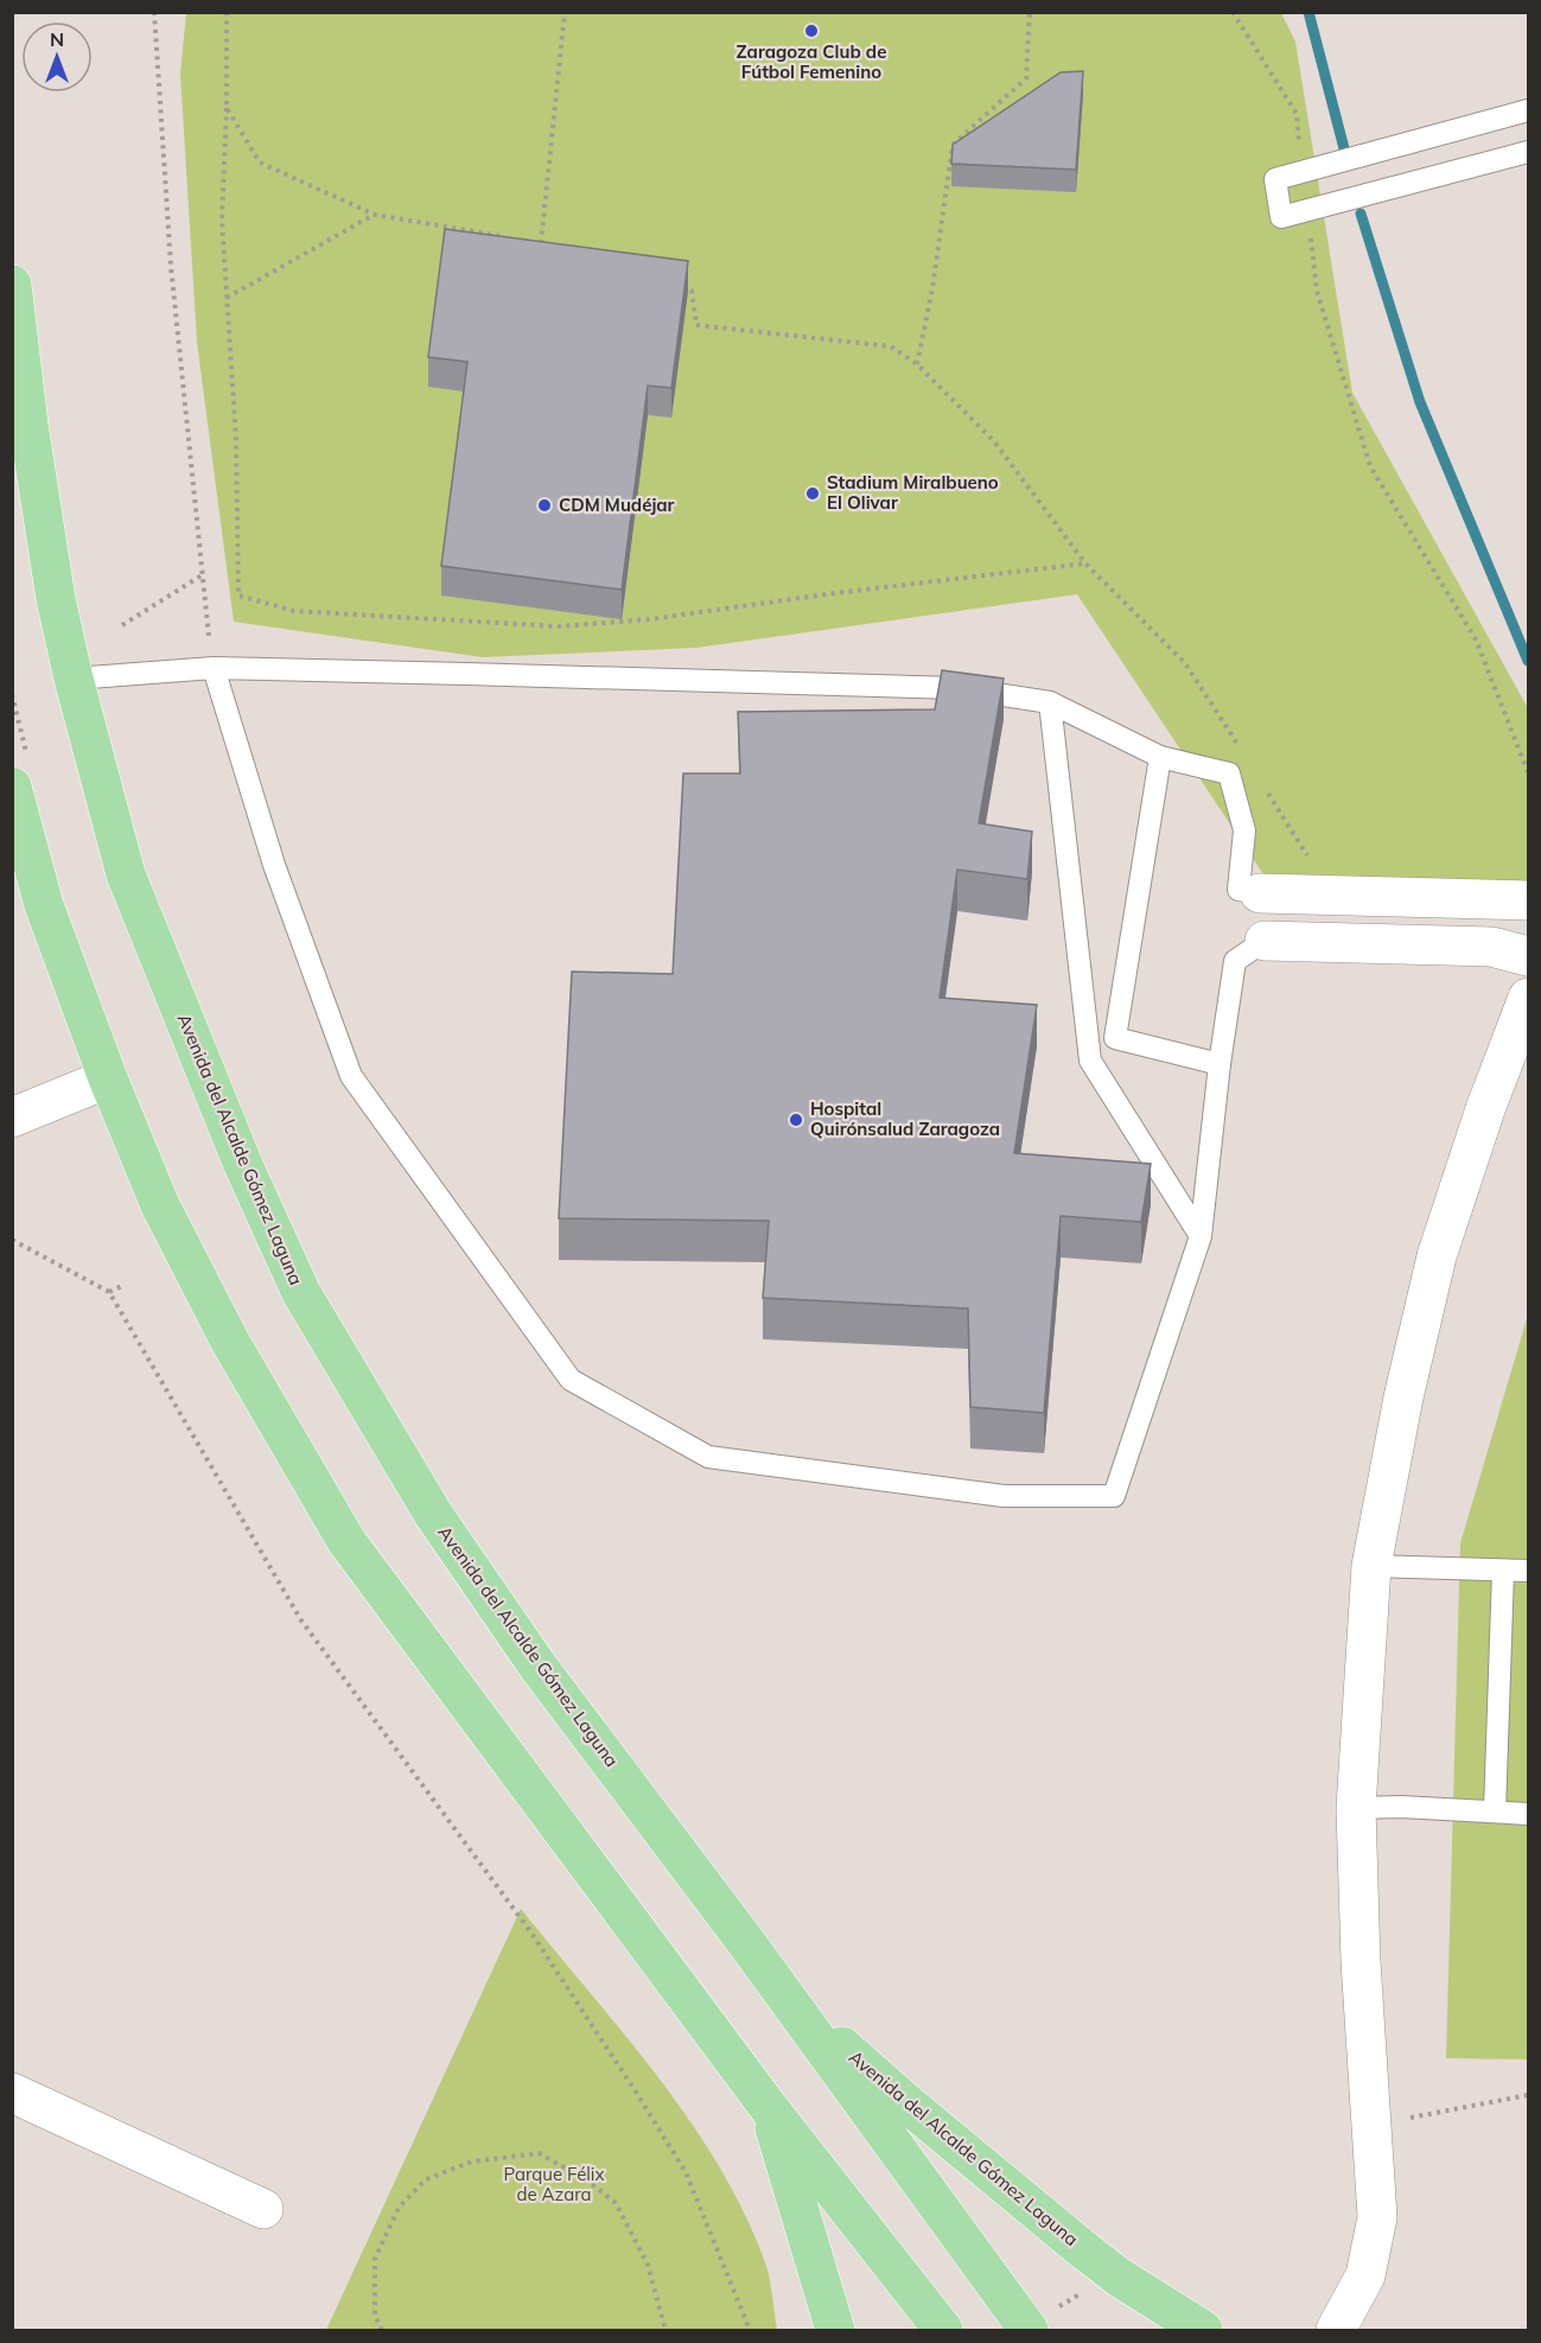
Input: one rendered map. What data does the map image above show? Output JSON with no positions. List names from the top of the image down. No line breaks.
{"streets":{"main road":["Avenida del Alcalde Gómez Laguna"]},"parks":["Parque Félix de Azara"],"places":["Zaragoza Club de Fútbol Femenino","Stadium Miralbueno El Olivar","CDM Mudéjar","Hospital Quirónsalud Zaragoza"],"north":"top"}
